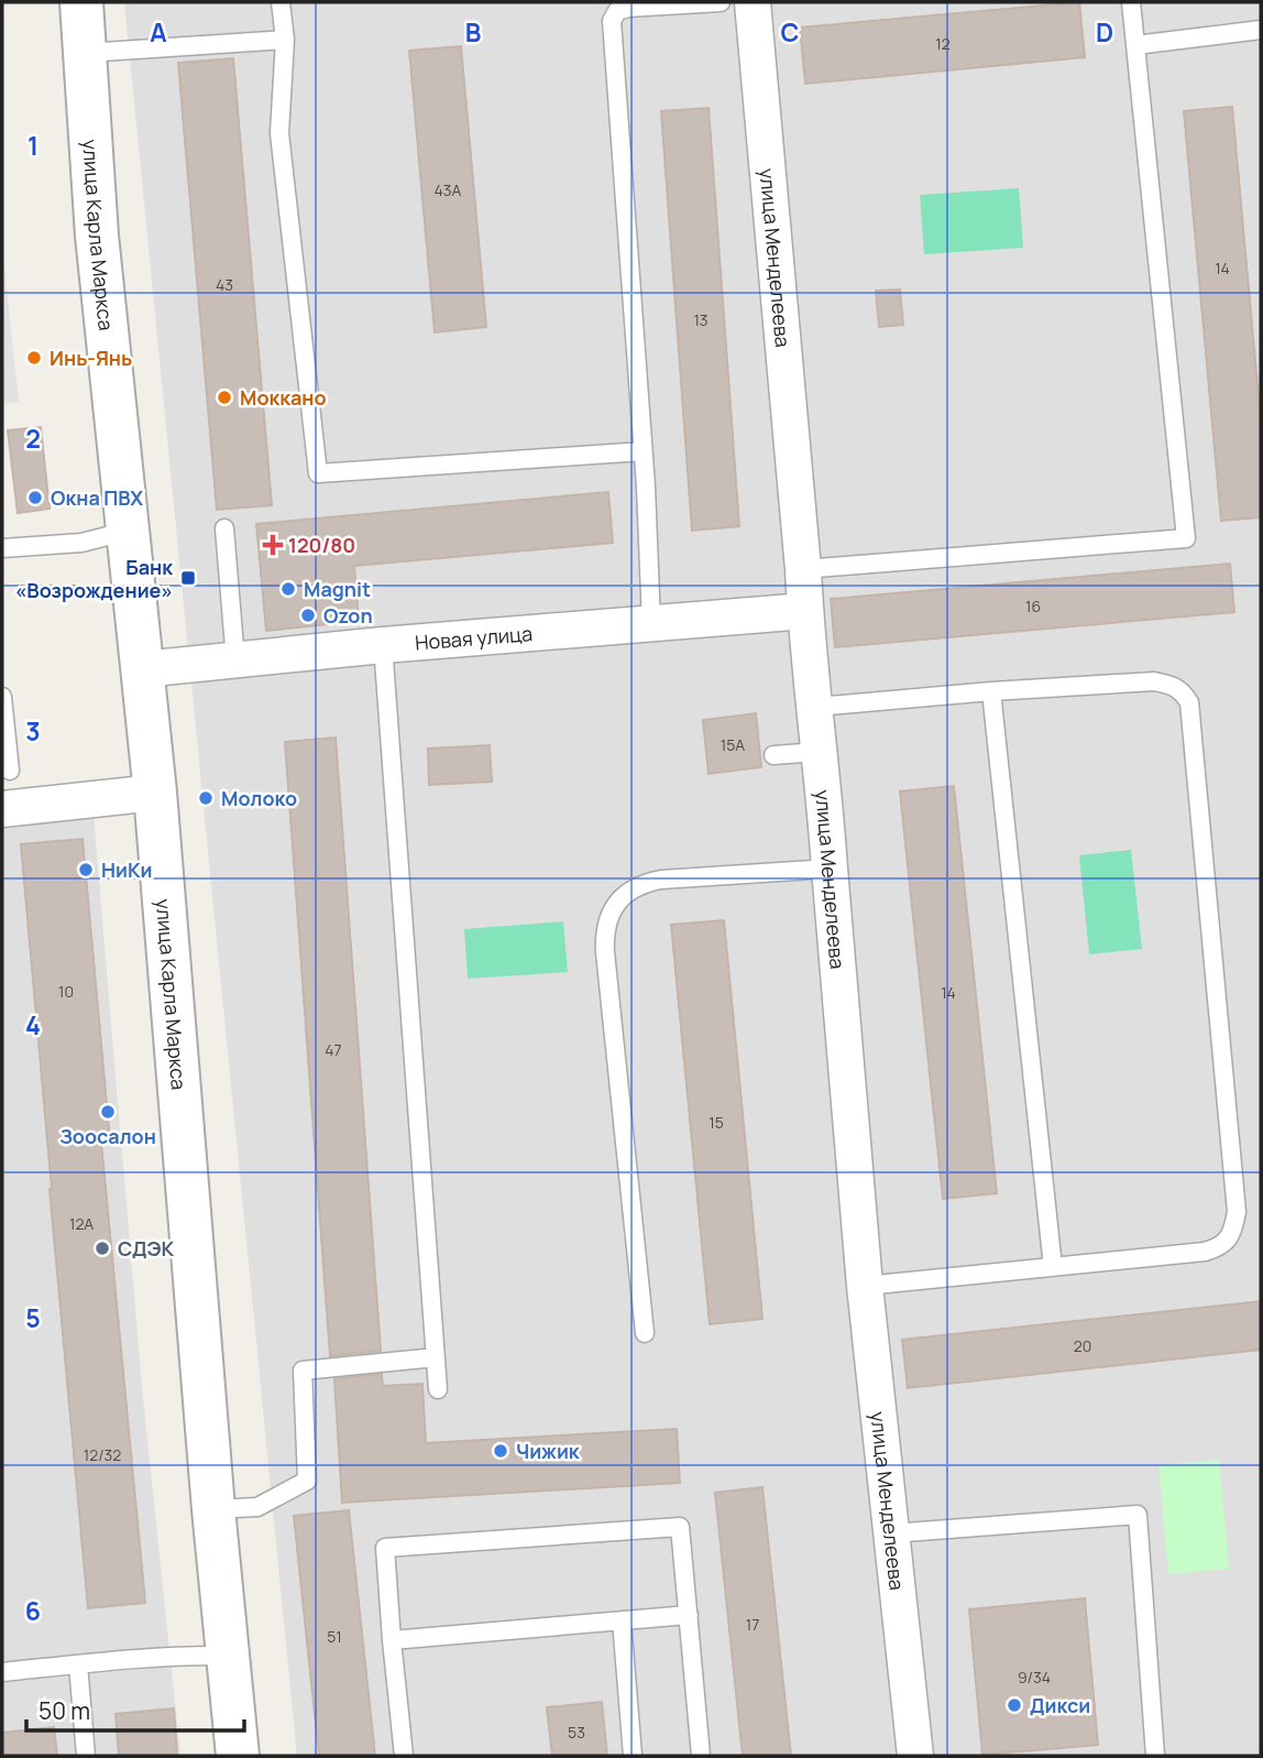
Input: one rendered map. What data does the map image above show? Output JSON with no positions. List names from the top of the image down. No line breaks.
{"streets":{"street":["улица Карла Маркса","улица Менделеева","Новая улица"]},"crossings":[["улица Карла Маркса","Новая улица"],["улица Менделеева","Новая улица"]],"places":{"other":["Инь-Янь","Моккано","Окна ПВХ","Magnit","Ozon","Молоко","НиКи","Зоосалон","СДЭК","Чижик","Дикси"],"health":["120/80"],"transit":["Банк «Возрождение»"]},"house_numbers":["12","43А","14","43","13","16","15А","10","14","47","15","12А","20","12/32","17","51","9/34","53"],"scale_bar":"50 m","grid":{"columns":["A","B","C","D"],"rows":["1","2","3","4","5","6"]}}
